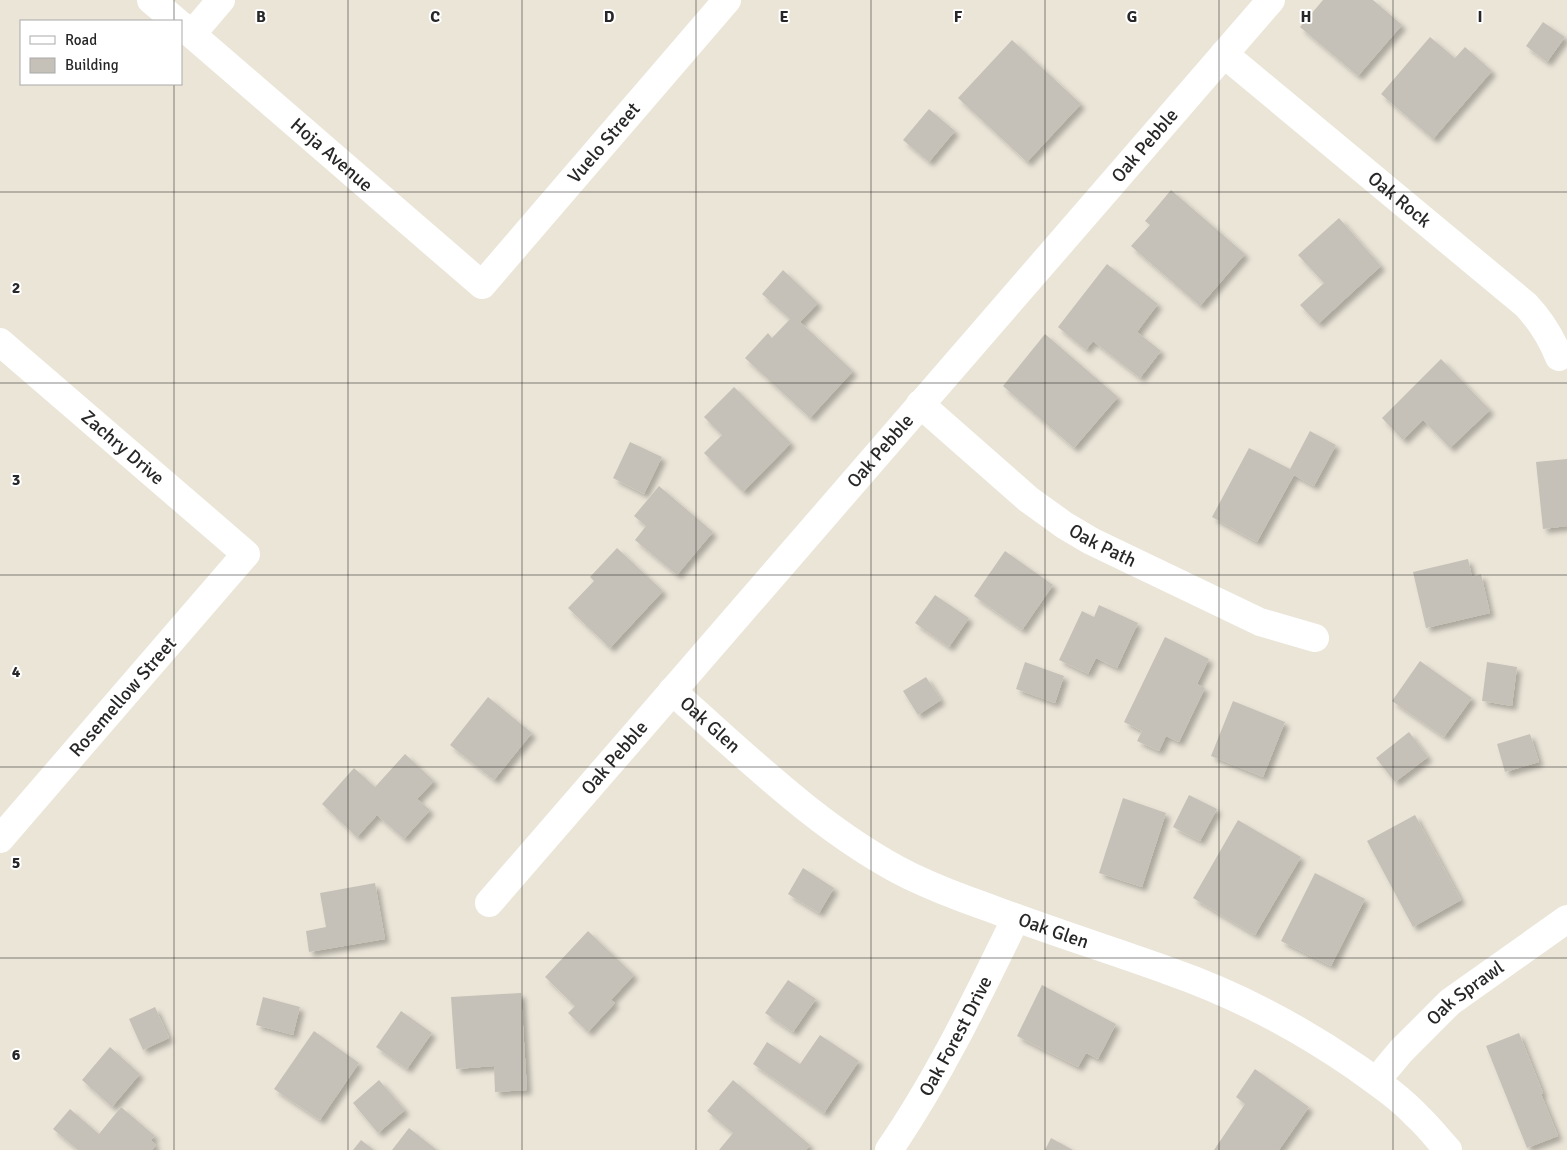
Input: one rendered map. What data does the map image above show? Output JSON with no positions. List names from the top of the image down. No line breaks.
{"streets":{"street":["Vuelo Street","Oak Pebble","Hoja Avenue","Oak Rock","Zachry Drive","Oak Path","Rosemellow Street","Oak Glen","Oak Sprawl","Oak Forest Drive"]},"crossings":[["Vuelo Street","Hoja Avenue"],["Oak Pebble","Oak Rock"],["Oak Pebble","Oak Path"],["Oak Pebble","Oak Glen"],["Zachry Drive","Rosemellow Street"],["Oak Glen","Oak Sprawl"],["Oak Glen","Oak Forest Drive"]],"legend":["Road","Building"],"grid":{"columns":["B","C","D","E","F","G","H","I"],"rows":["2","3","4","5","6"]}}
